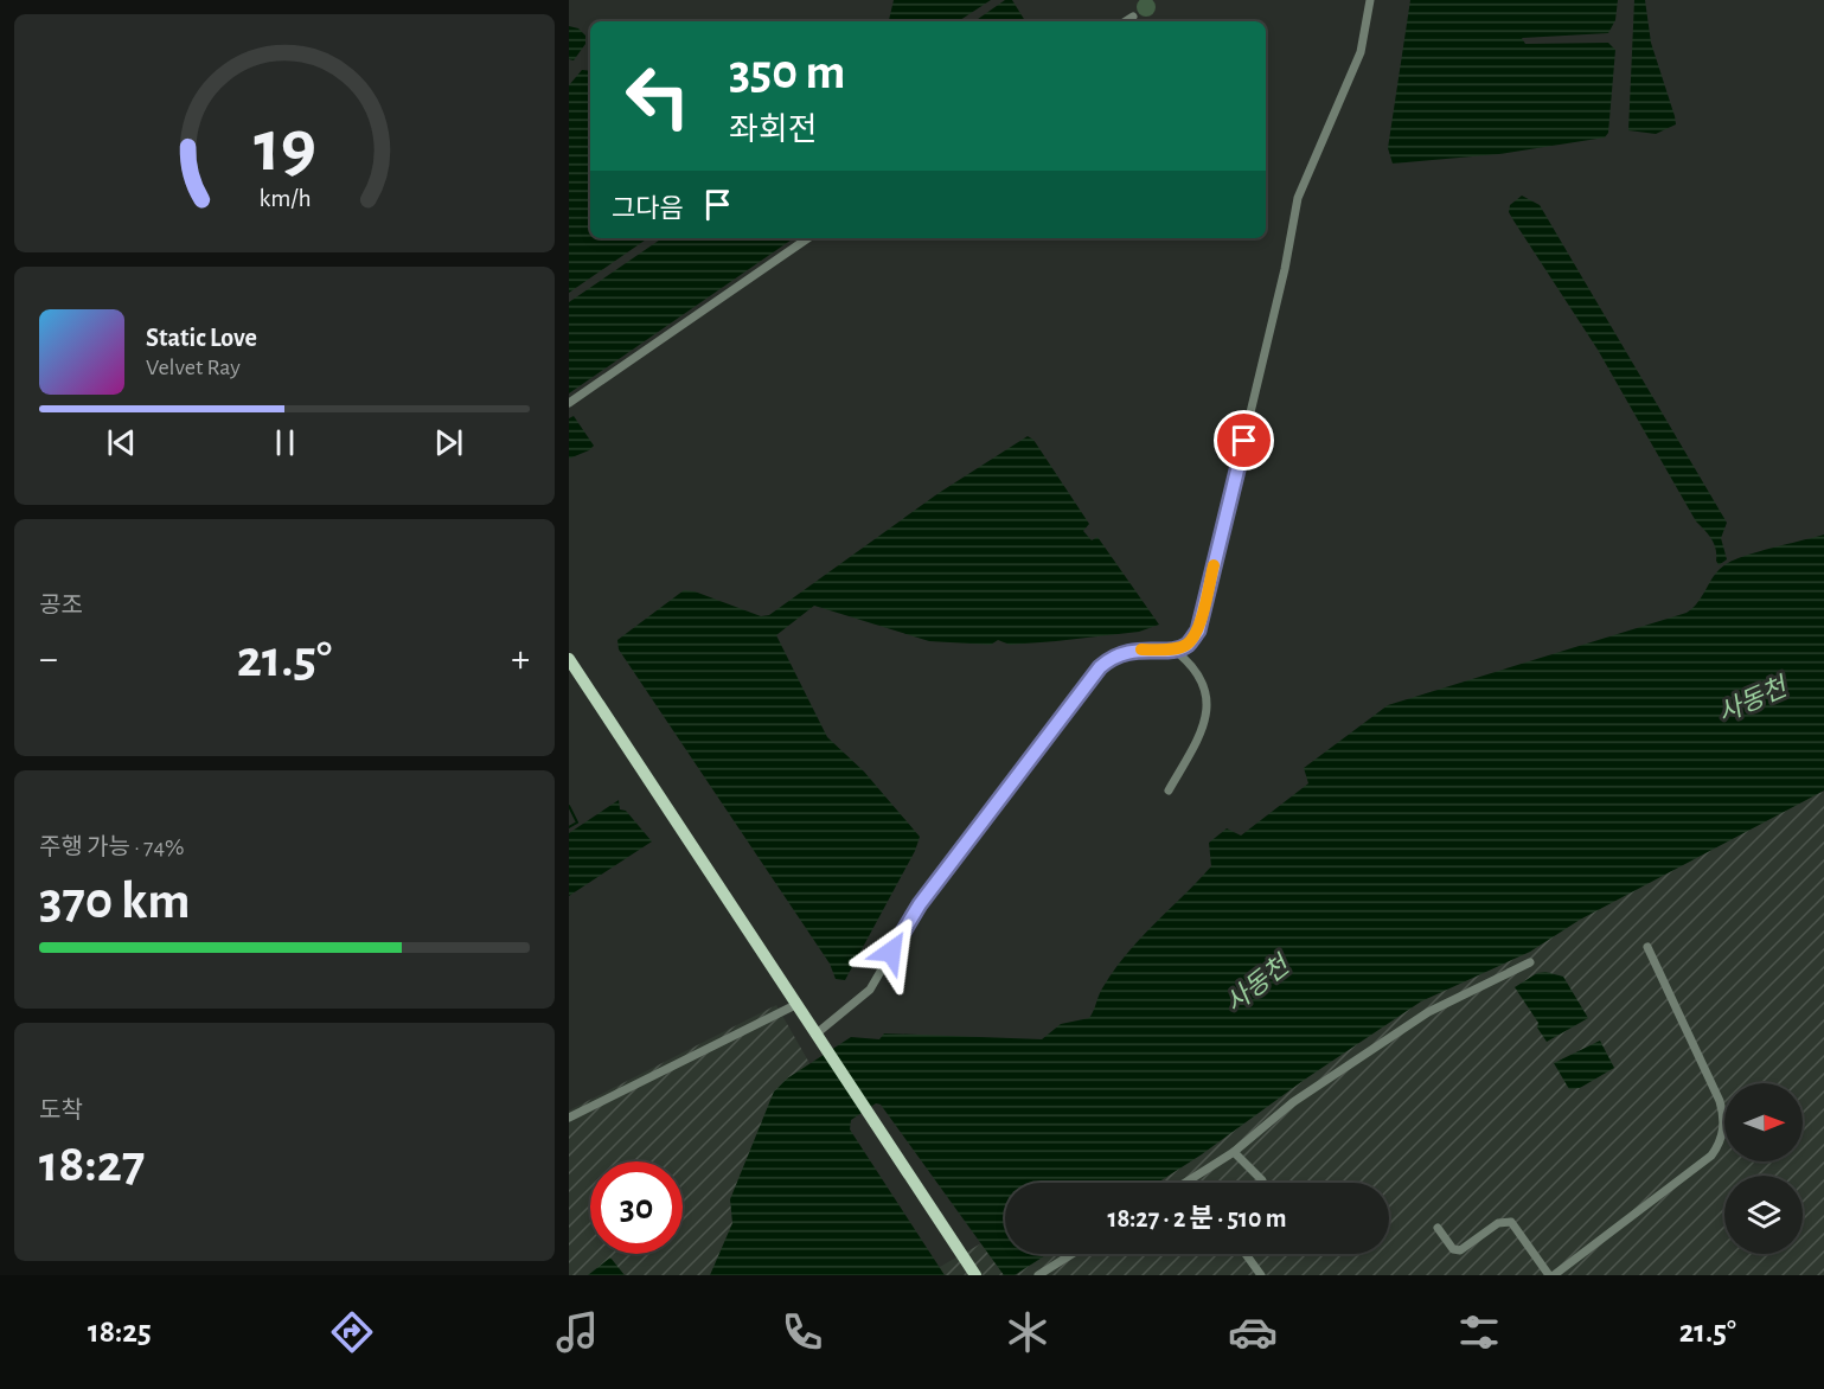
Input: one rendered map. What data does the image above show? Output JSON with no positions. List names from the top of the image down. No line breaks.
{"water":["사동천"],"north":"right","page":{"turn":["350 m","좌회전"],"then":"그다음","song":["Static Love","Velvet Ray"],"tile":["공조",["주행 가능 · 74%","370 km"],["도착","18:27"]],"heat":["−","21.5°","+"],"limit":"30","trip":"18:27 · 2 분 · 510 m","tabs":["18:25","21.5°"],"gauge":["19","km/h"]}}
